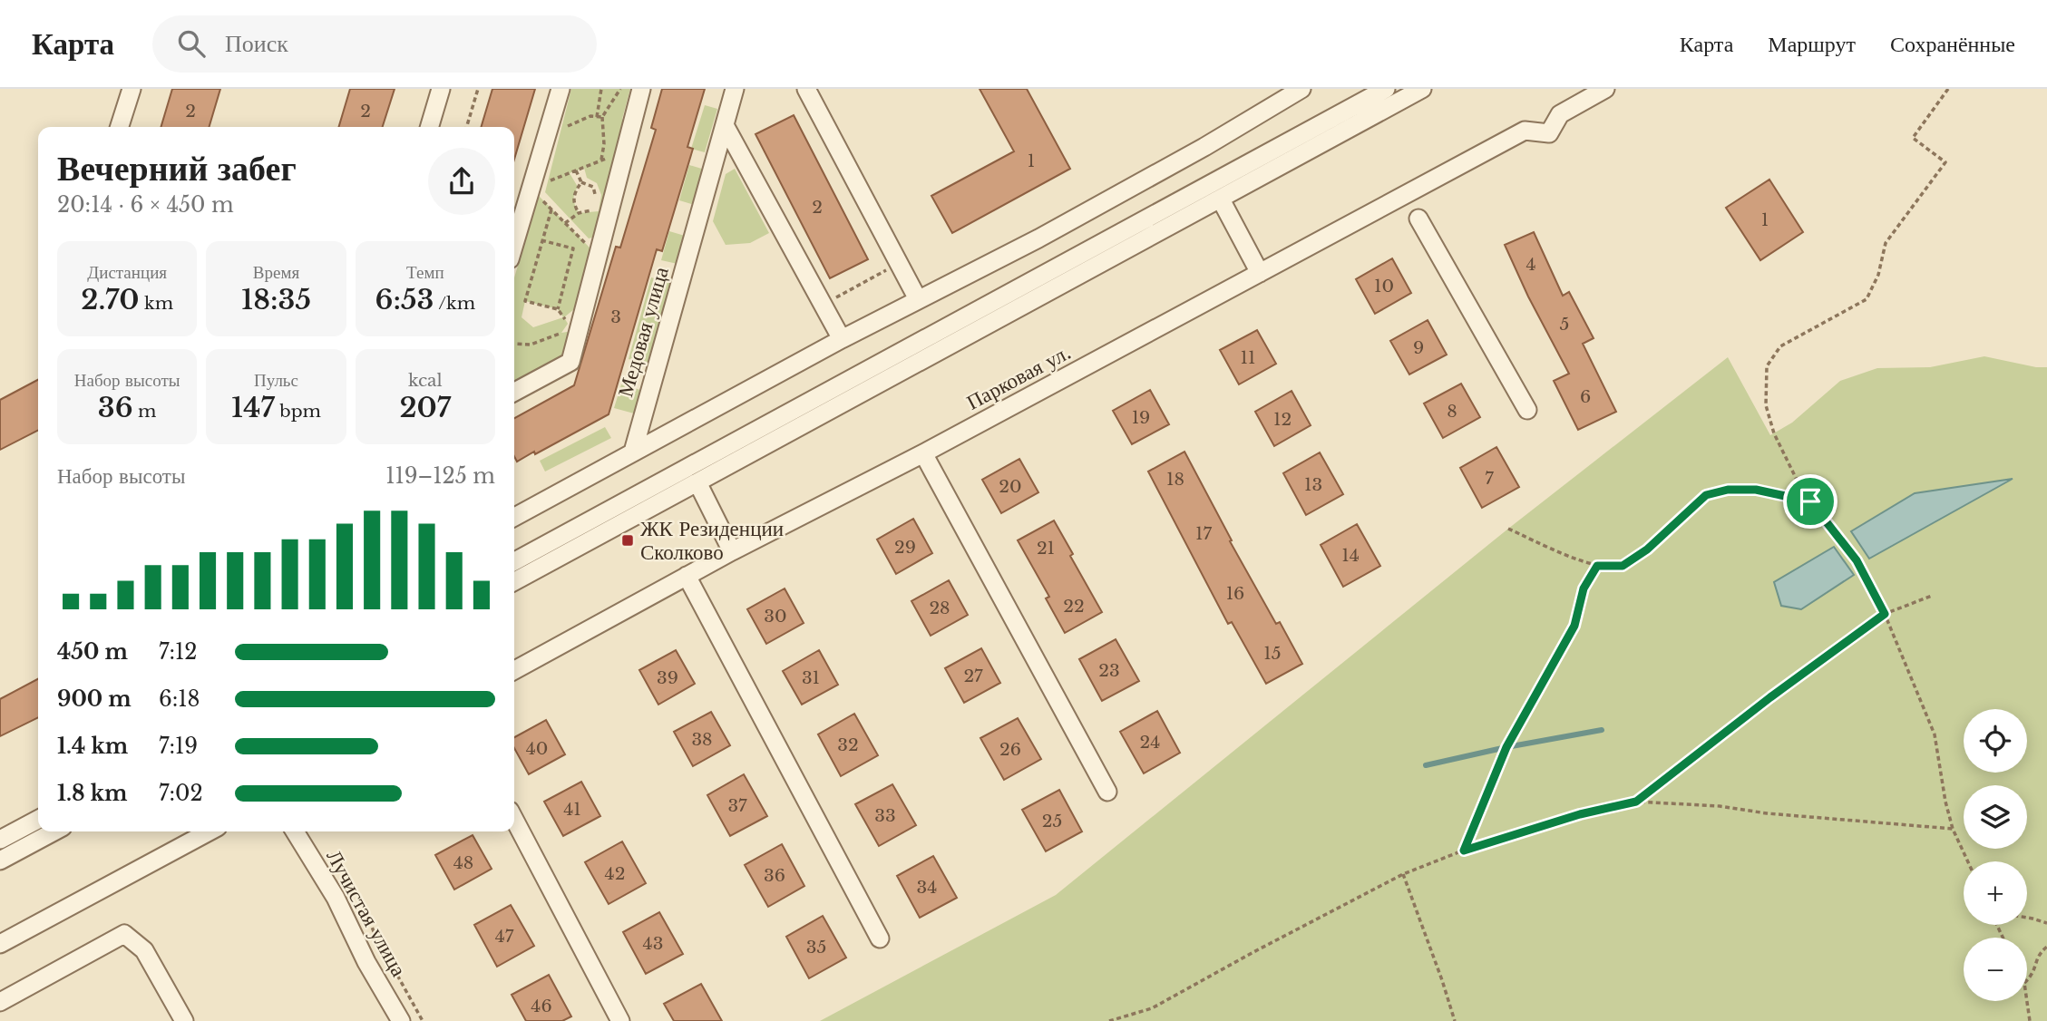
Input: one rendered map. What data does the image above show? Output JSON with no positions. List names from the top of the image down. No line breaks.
{"streets":{"street":["Медовая улица","Парковая ул.","Лучистая улица"]},"places":{"transit":["ЖК Резиденции Сколково"]},"house_numbers":["2","2","1","2","1","4","10","3","5","9","11","6","8","19","12","7","18","13","20","17","29","21","14","16","22","28","30","15","23","27","39","31","38","24","32","40","26","37","41","33","25","48","42","36","34","47","43","35","46"],"page":{"header":"Карта","search":"Поиск","nav":["Карта","Маршрут","Сохранённые"],"heading":["Вечерний забег","20:14 · 6 × 450 m"],"stats":[["Дистанция","2.70 km"],["Время","18:35"],["Темп","6:53 /km"],["Набор высоты","36 m"],["Пульс","147 bpm"],["kcal","207"]],"chart":["Набор высоты","119–125 m"],"list":[{"name":"450 m","note":"7:12"},{"name":"900 m","note":"6:18"},{"name":"1.4 km","note":"7:19"},{"name":"1.8 km","note":"7:02"}],"map_buttons":["+","−"]}}
